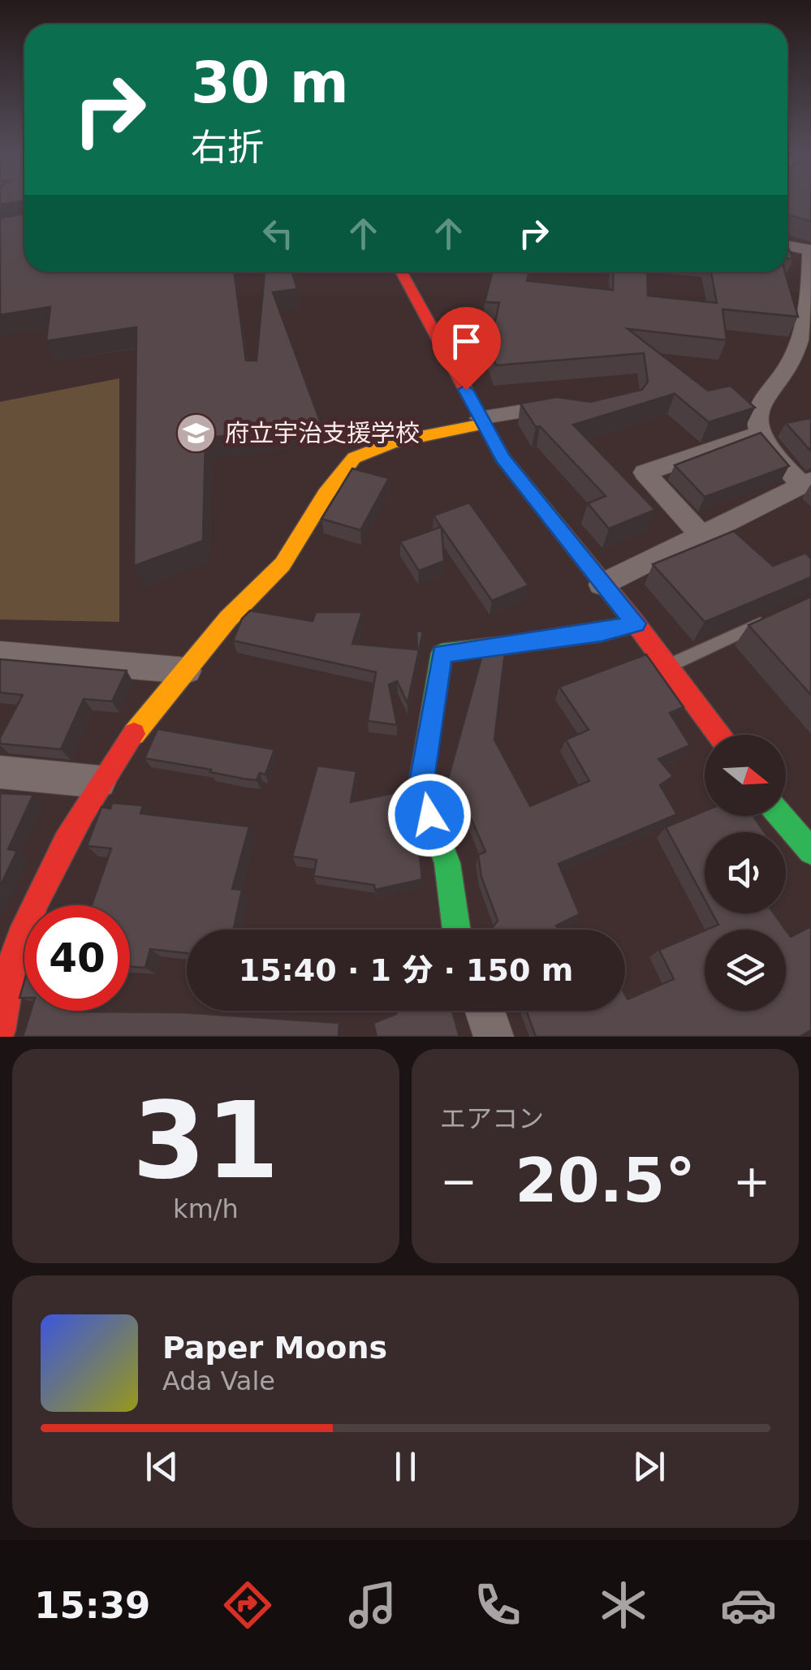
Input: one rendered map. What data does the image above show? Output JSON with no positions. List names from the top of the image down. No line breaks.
{"places":{"school or university":["府立宇治支援学校"]},"north":"right","page":{"turn":["30 m","右折"],"limit":"40","trip":"15:40 · 1 分 · 150 m","tile":[["31","km/h"],"エアコン"],"heat":["−","20.5°","+"],"song":["Paper Moons","Ada Vale"],"tabs":"15:39"}}
